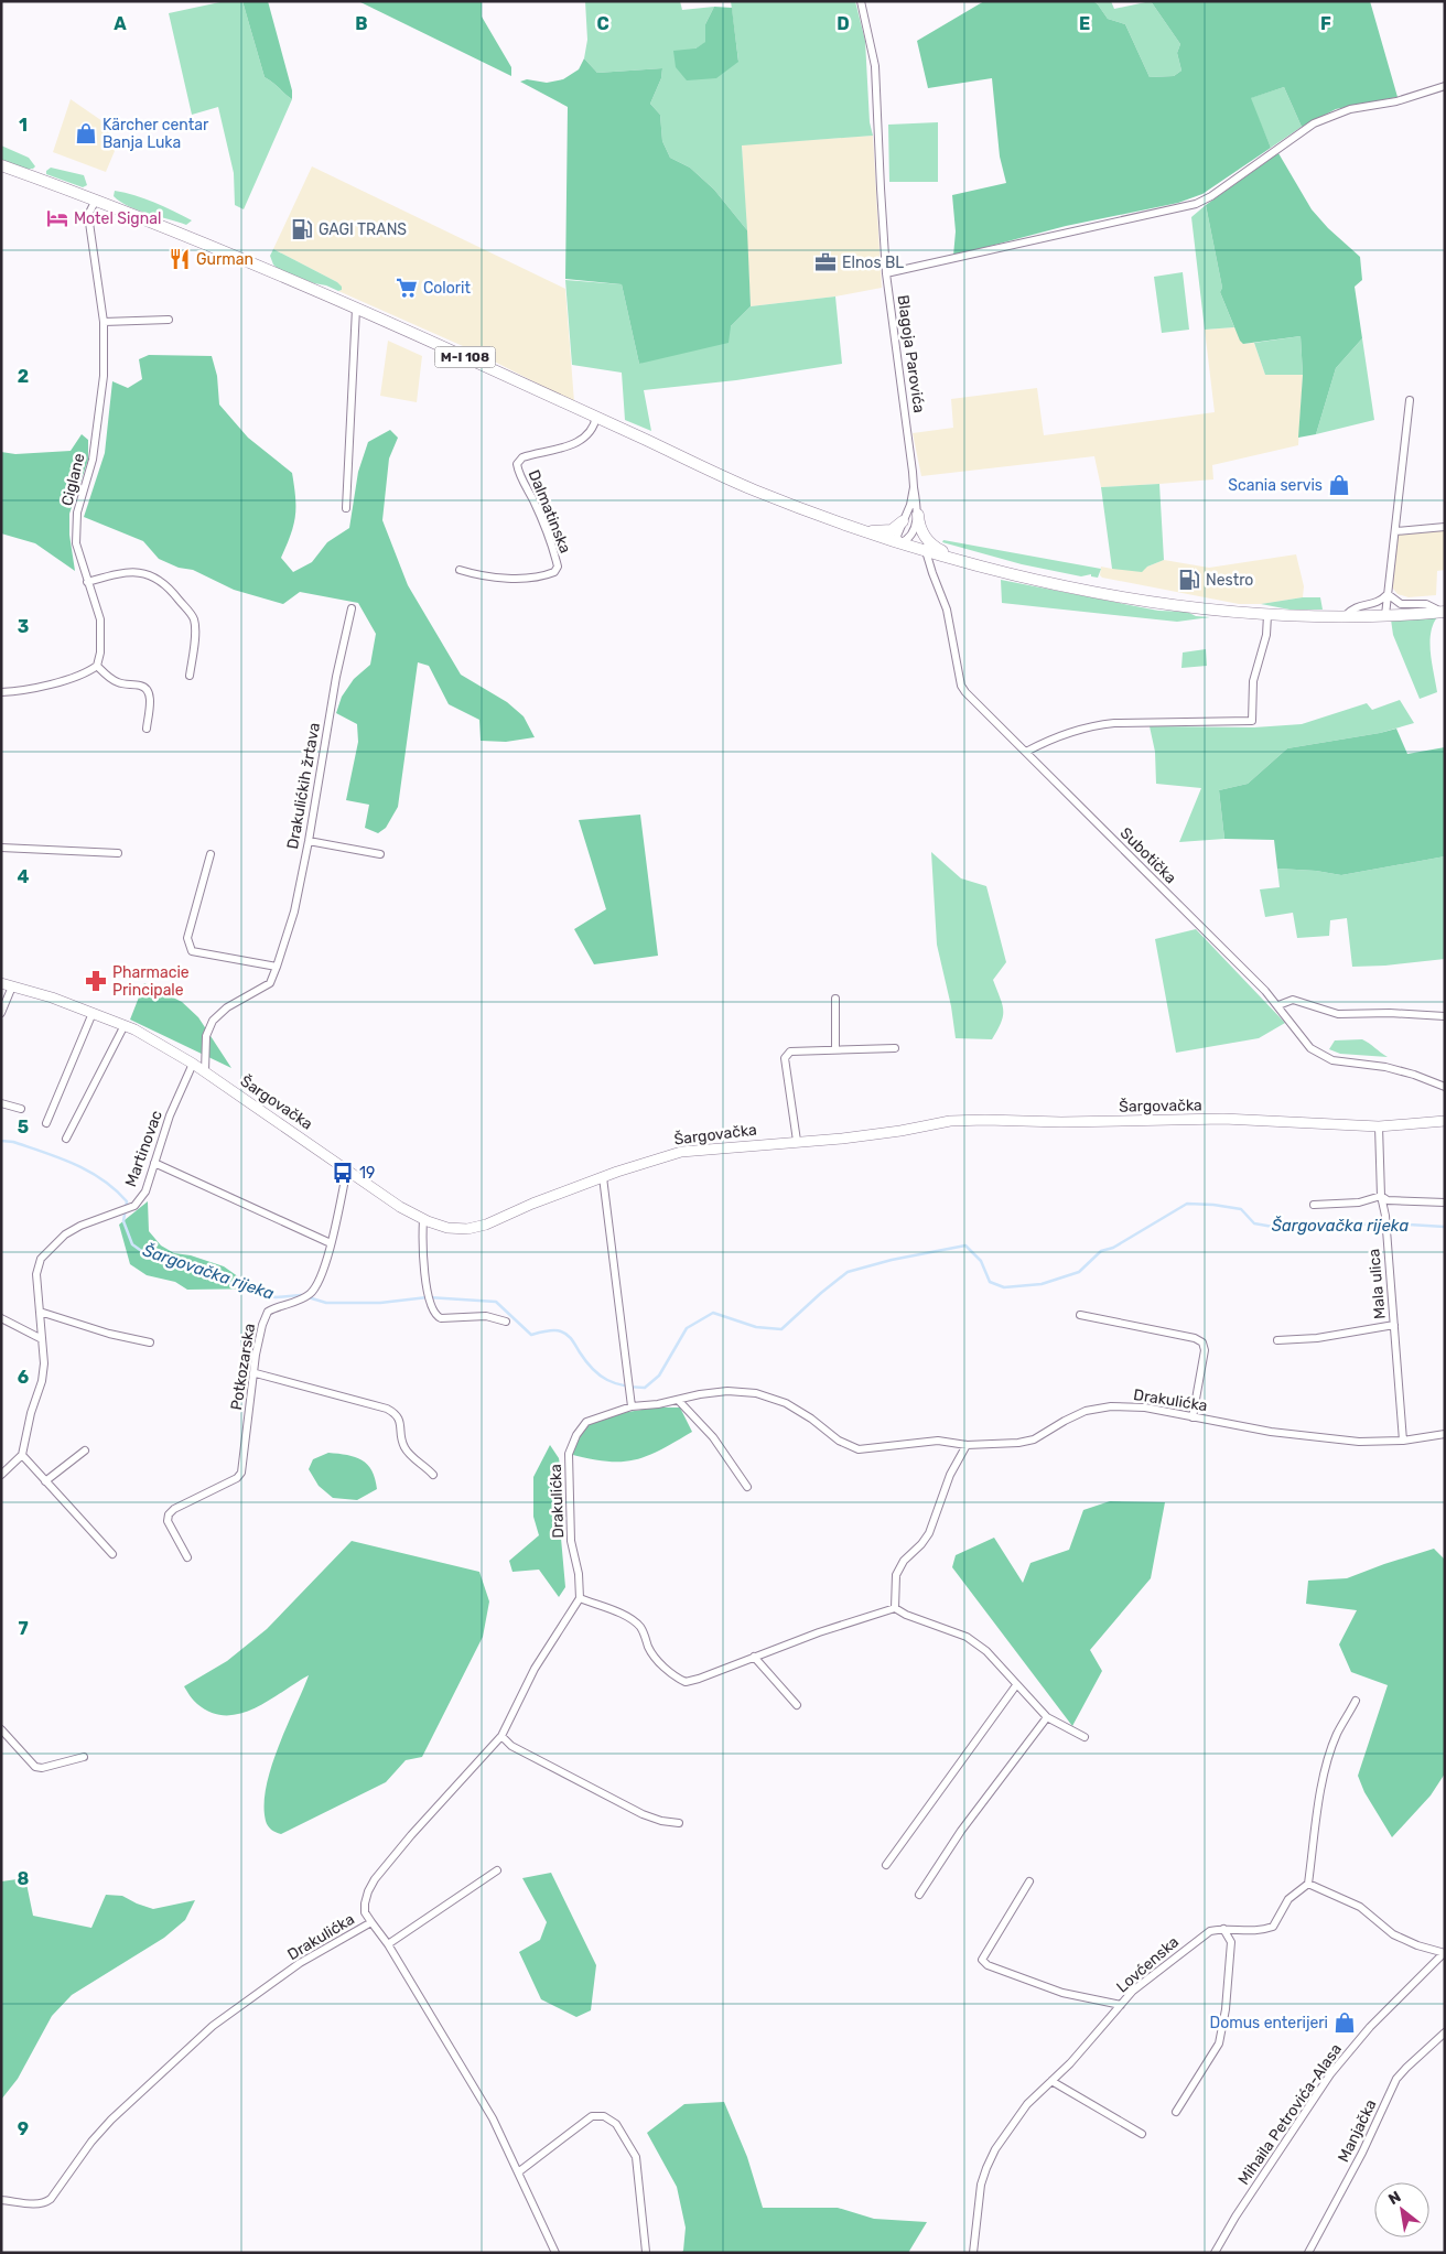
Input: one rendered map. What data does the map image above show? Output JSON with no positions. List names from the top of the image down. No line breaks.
{"streets":{"main road":["M-I 108"],"street":["Blagoja Parovića","Ciglane","Dalmatinska","Drakulićkih žrtava","Subotička","Šargovačka","Martinovac","Mala ulica","Potkozarska","Drakulićka","Lovćenska","Mihaila Petrovića-Alasa","Manjačka"]},"crossings":[["Blagoja Parovića","M-I 108"],["M-I 108","Ciglane"],["M-I 108","Dalmatinska"],["M-I 108","Subotička"],["Drakulićkih žrtava","Šargovačka"],["Šargovačka","Martinovac"],["Šargovačka","Mala ulica"],["Šargovačka","Potkozarska"],["Mala ulica","Drakulićka"]],"water":["Šargovačka rijeka"],"places":{"shop":["Kärcher centar Banja Luka","Scania servis","Domus enterijeri"],"hotel":["Motel Signal"],"fuel station":["GAGI TRANS","Nestro"],"restaurant":["Gurman"],"office":["Elnos BL"],"supermarket":["Colorit"],"pharmacy":["Pharmacie Principale"],"bus stop":["19"]},"north":"top left","grid":{"columns":["A","B","C","D","E","F"],"rows":["1","2","3","4","5","6","7","8","9"]}}
